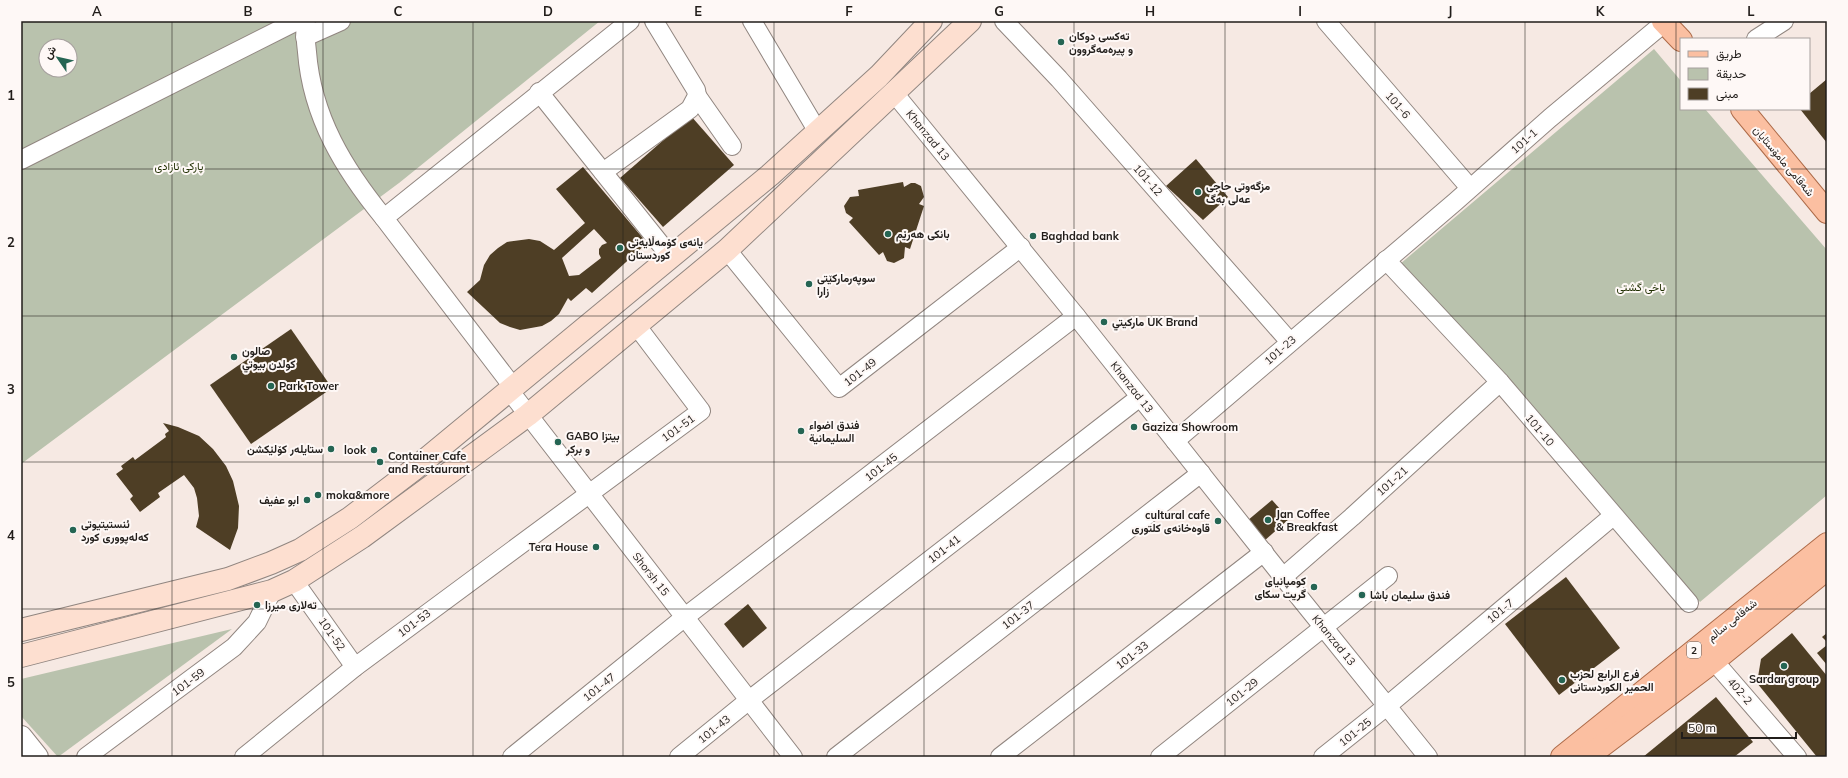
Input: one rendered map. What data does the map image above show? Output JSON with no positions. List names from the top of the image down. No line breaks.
{"streets":{"main road":["شەقامی مامۆستایان","شەقامی سالم","2"],"street":["101-6","Khanzad 13","101-1","101-12","101-23","101-49","101-51","101-10","101-45","101-21","101-41","Shorsh 15","101-7","101-37","101-53","101-52","101-33","101-59","101-47","402-2","101-29","101-43","101-25"]},"crossings":[["101-6","101-1"],["Khanzad 13","101-23"],["Khanzad 13","101-49"],["Khanzad 13","101-45"],["Khanzad 13","101-21"],["Khanzad 13","101-41"],["Khanzad 13","101-7"],["Khanzad 13","101-37"],["Khanzad 13","101-33"],["Khanzad 13","101-29"],["Khanzad 13","101-25"],["101-1","101-23"],["101-1","101-10"],["101-12","101-23"],["101-23","101-10"],["101-51","Shorsh 15"],["101-51","101-53"],["101-10","101-21"],["101-10","101-7"],["101-45","Shorsh 15"],["101-45","101-47"],["101-41","Shorsh 15"],["101-41","101-43"],["Shorsh 15","101-53"],["Shorsh 15","101-47"],["Shorsh 15","101-43"],["101-7","101-25"],["شەقامی سالم","402-2"],["101-53","101-52"]],"parks":["پارکی ئازادی","باخی گشتی"],"places":["تەکسی دوکان و پیرەمەگروون","مزگەوتی حاجی عەلی بەگ","بانکی هەرێم","Baghdad bank","یانەی کۆمەڵایەتی کوردستان","سوپەرمارکێتی زارا","مارکيتي UK Brand","صالون كولدن بيوتي","Park Tower","Gaziza Showroom","فندق اضواء السليمانية","GABO بيتزا و بركر","ستایلەر کۆلێکشن","look","Container Cafe and Restaurant","moka&more","ابو عفیف","Jan Coffee & Breakfast","cultural cafe قاوەخانەی کلتوری","ئنستیتیوتی کەلەپووری کورد","Tera House","كومپانياى گريت سكاى","فندق سليمان باشا","تەلاری میرزا","Sardar group","فرع الرابع لحزب الحمير الكوردستانى"],"legend":["طريق","حديقة","مبنى"],"scale_bar":"50 m","north":"top left","grid":{"columns":["A","B","C","D","E","F","G","H","I","J","K","L"],"rows":["1","2","3","4","5"]}}
